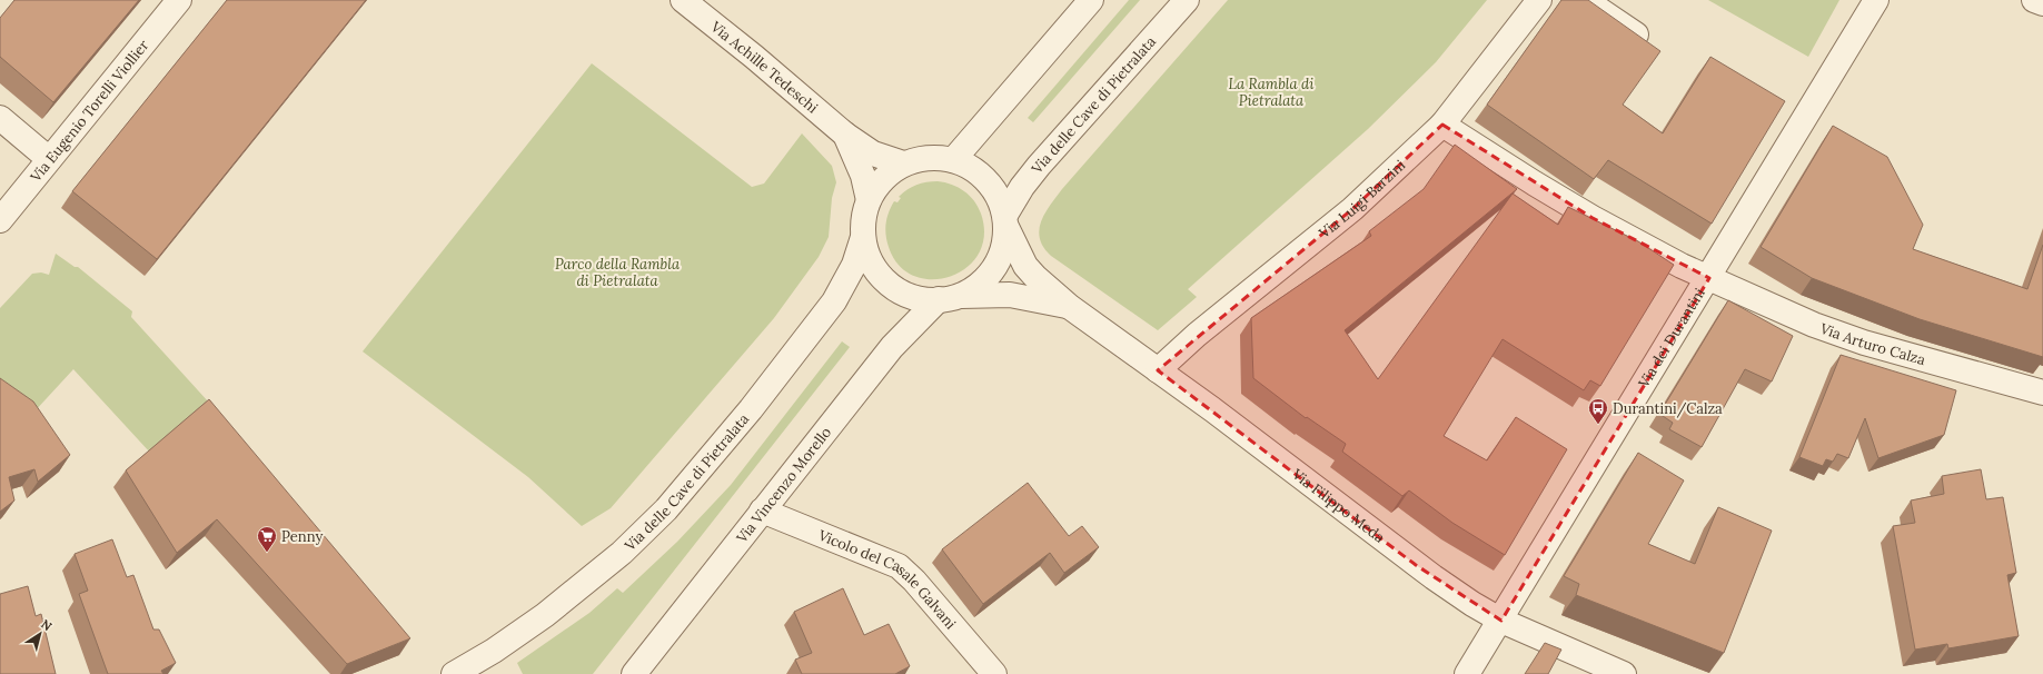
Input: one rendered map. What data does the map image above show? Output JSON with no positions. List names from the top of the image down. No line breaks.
{"streets":{"street":["Via Achille Tedeschi","Via delle Cave di Pietralata","Via Eugenio Torelli Viollier","Via Luigi Barzini","Via dei Durantini","Via Arturo Calza","Via Vincenzo Morello","Via Filippo Meda","Vicolo del Casale Galvani"]},"crossings":[["Via Achille Tedeschi","Via delle Cave di Pietralata"],["Via Achille Tedeschi","Via Vincenzo Morello"],["Via Achille Tedeschi","Via Filippo Meda"],["Via delle Cave di Pietralata","Via Vincenzo Morello"],["Via delle Cave di Pietralata","Via Filippo Meda"],["Via Luigi Barzini","Via Arturo Calza"],["Via Luigi Barzini","Via Filippo Meda"],["Via dei Durantini","Via Arturo Calza"],["Via dei Durantini","Via Filippo Meda"],["Via Vincenzo Morello","Via Filippo Meda"],["Via Vincenzo Morello","Vicolo del Casale Galvani"]],"parks":["La Rambla di Pietralata","Parco della Rambla di Pietralata"],"places":{"bus stop":["Durantini/Calza"],"supermarket":["Penny"]},"north":"top right"}
